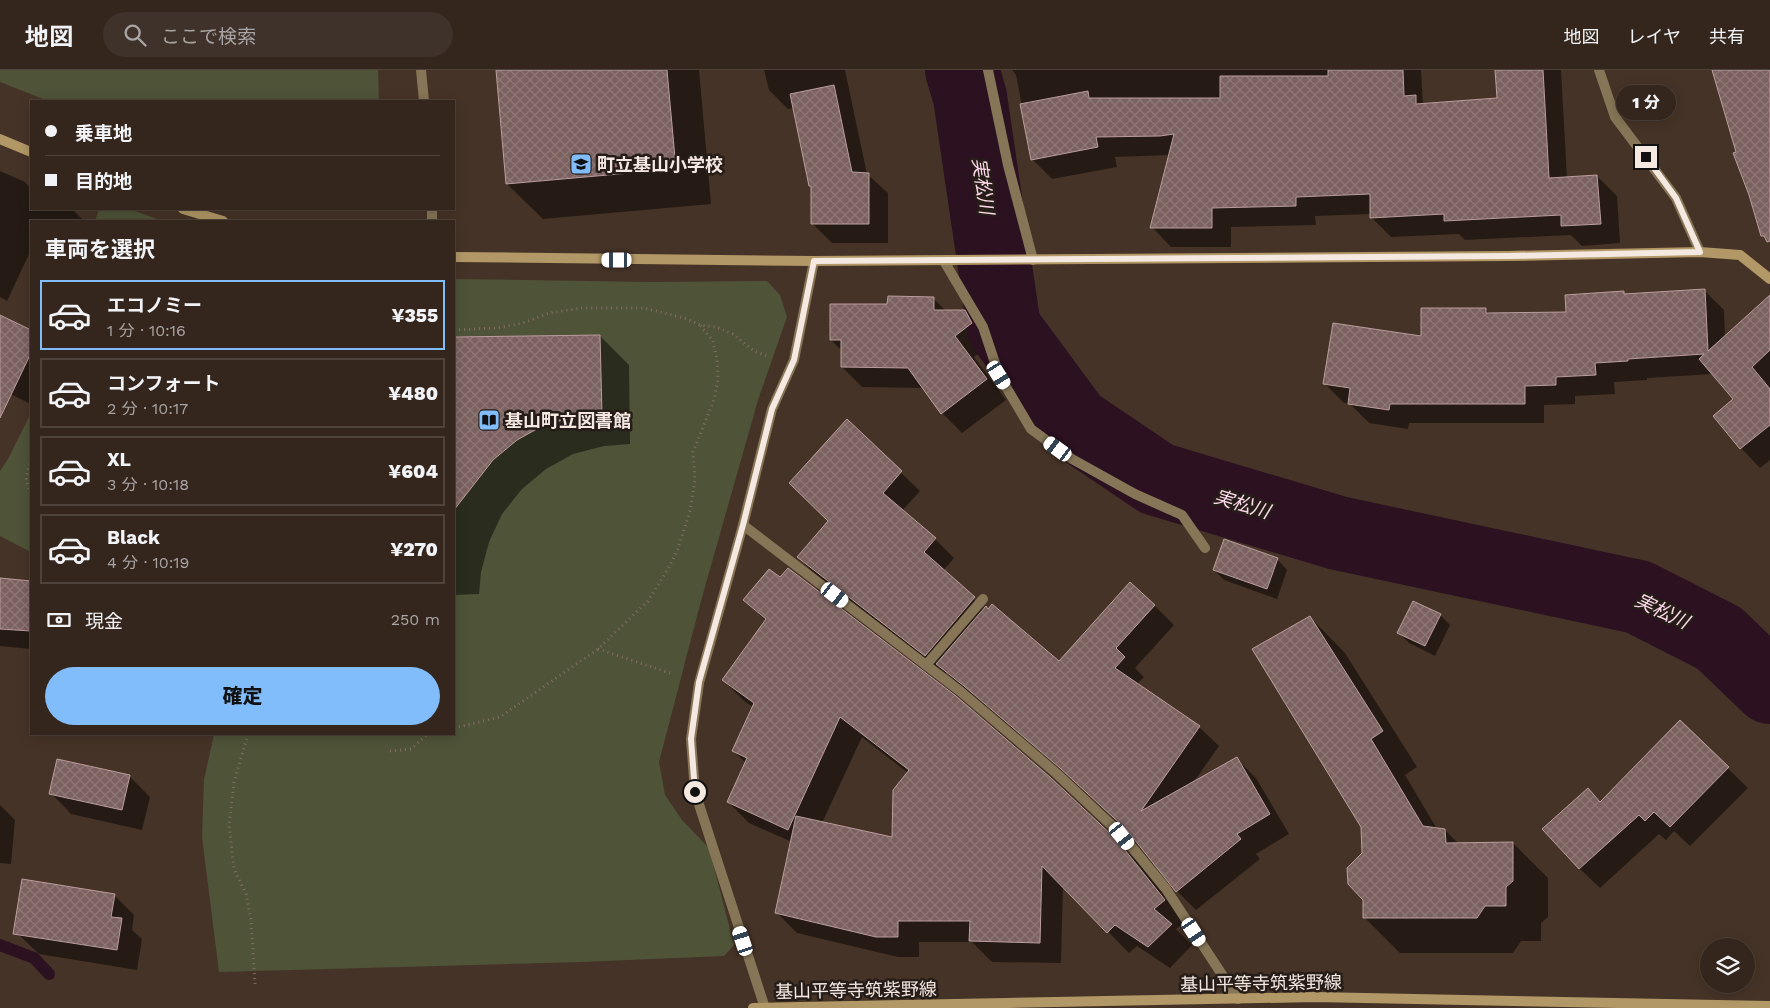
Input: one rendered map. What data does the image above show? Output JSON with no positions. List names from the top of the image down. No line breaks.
{"streets":{"street":["基山平等寺筑紫野線"]},"water":["実松川"],"places":{"school or university":["町立基山小学校"],"library":["基山町立図書館"]},"page":{"header":"地図","search":"ここで検索","nav":["地図","レイヤ","共有"],"bubble":"1 分","banner":["乗車地","目的地"],"heading":"車両を選択","list":[{"name":"エコノミー","note":"1 分 · 10:16","value":"¥355"},{"name":"コンフォート","note":"2 分 · 10:17","value":"¥480"},{"name":"XL","note":"3 分 · 10:18","value":"¥604"},{"name":"Black","note":"4 分 · 10:19","value":"¥270"}],"pay":["現金","250 m"],"buttons":"確定"}}
